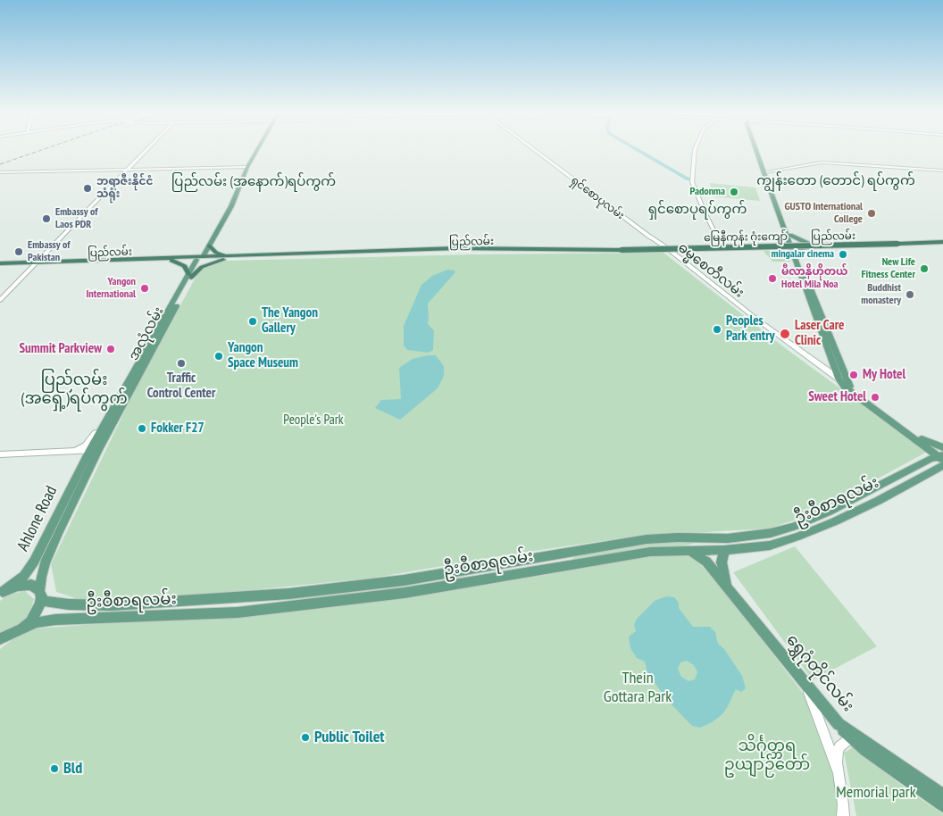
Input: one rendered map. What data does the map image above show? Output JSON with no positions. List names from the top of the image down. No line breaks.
{"streets":{"highway":["ပြည်လမ်း","မြေနီကုန်း ဂုံးကျော်"],"main road":["ရှင်စောပုလမ်း","ဓမ္မစေတီလမ်း","အလုံလမ်း","ဦးဝီစာရလမ်း","Ahlone Road","ရွှေဂုံတိုင်လမ်း"]},"crossings":[["ရှင်စောပုလမ်း","ပြည်လမ်း"],["ရှင်စောပုလမ်း","ဓမ္မစေတီလမ်း"],["ပြည်လမ်း","မြေနီကုန်း ဂုံးကျော်"],["ပြည်လမ်း","ဓမ္မစေတီလမ်း"],["ပြည်လမ်း","အလုံလမ်း"],["ဓမ္မစေတီလမ်း","ဦးဝီစာရလမ်း"],["အလုံလမ်း","ဦးဝီစာရလမ်း"],["အလုံလမ်း","Ahlone Road"],["ဦးဝီစာရလမ်း","ရွှေဂုံတိုင်လမ်း"]],"districts":["ကျွန်းတော (တောင်) ရပ်ကွက်","ပြည်လမ်း (အနောက်)ရပ်ကွက်","ရှင်စောပုရပ်ကွက်","ပြည်လမ်း (အရှေ့)ရပ်ကွက်"],"parks":["People's Park","Thein Gottara Park","သိင်္ဂုတ္တရ ဥယျာဉ်တော်","Memorial park"],"places":["ဘရာဇီးနိုင်ငံ သံရုံး","Padonma","GUSTO International College","Embassy of Laos PDR","Embassy of Pakistan","mingalar cinema","New Life Fitness Center","မီလာနိုဟိုတယ် Hotel Mila Noa","Yangon International","Buddhist monastery","The Yangon Gallery","Peoples Park entry","Laser Care Clinic","Summit Parkview","Yangon Space Museum","Traffic Control Center","My Hotel","Sweet Hotel","Fokker F27","Public Toilet","Bld"]}
